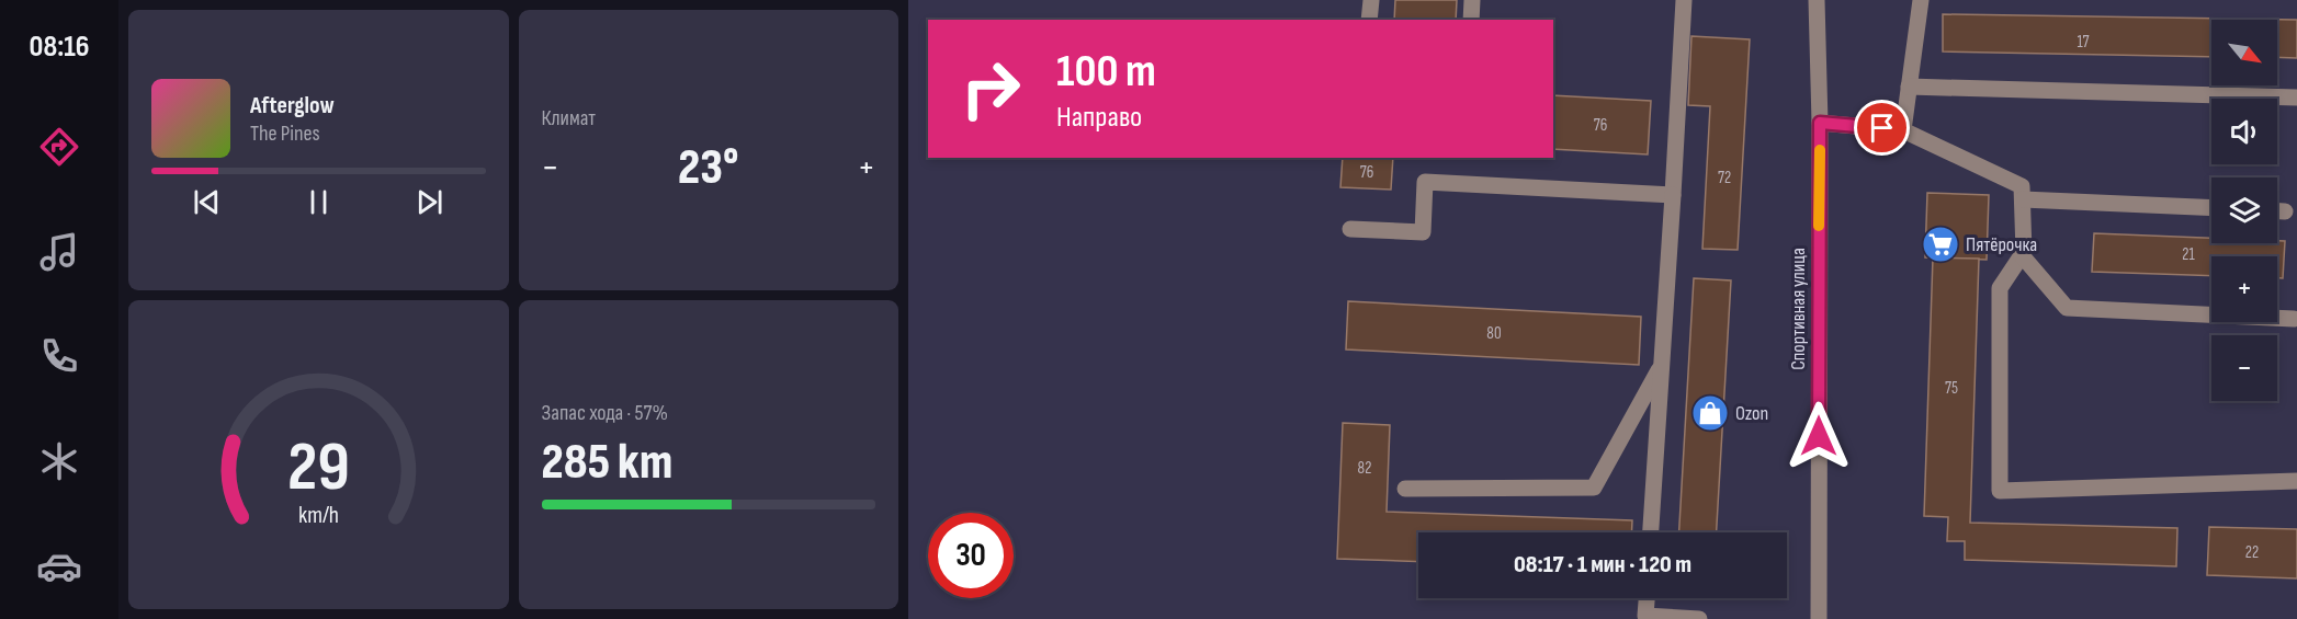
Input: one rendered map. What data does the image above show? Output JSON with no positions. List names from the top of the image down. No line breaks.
{"streets":{"street":["Спортивная улица"]},"places":{"supermarket":["Пятёрочка"],"shop":["Ozon"]},"house_numbers":["17","76","76","72","21","80","75","82","22"],"north":"bottom right","page":{"tabs":"08:16","tile":["Климат",["Запас хода · 57%","285 km"]],"map_buttons":["+","−"],"turn":["100 m","Направо"],"song":["Afterglow","The Pines"],"heat":["−","23°","+"],"limit":"30","trip":"08:17 · 1 мин · 120 m","gauge":["29","km/h"]}}
